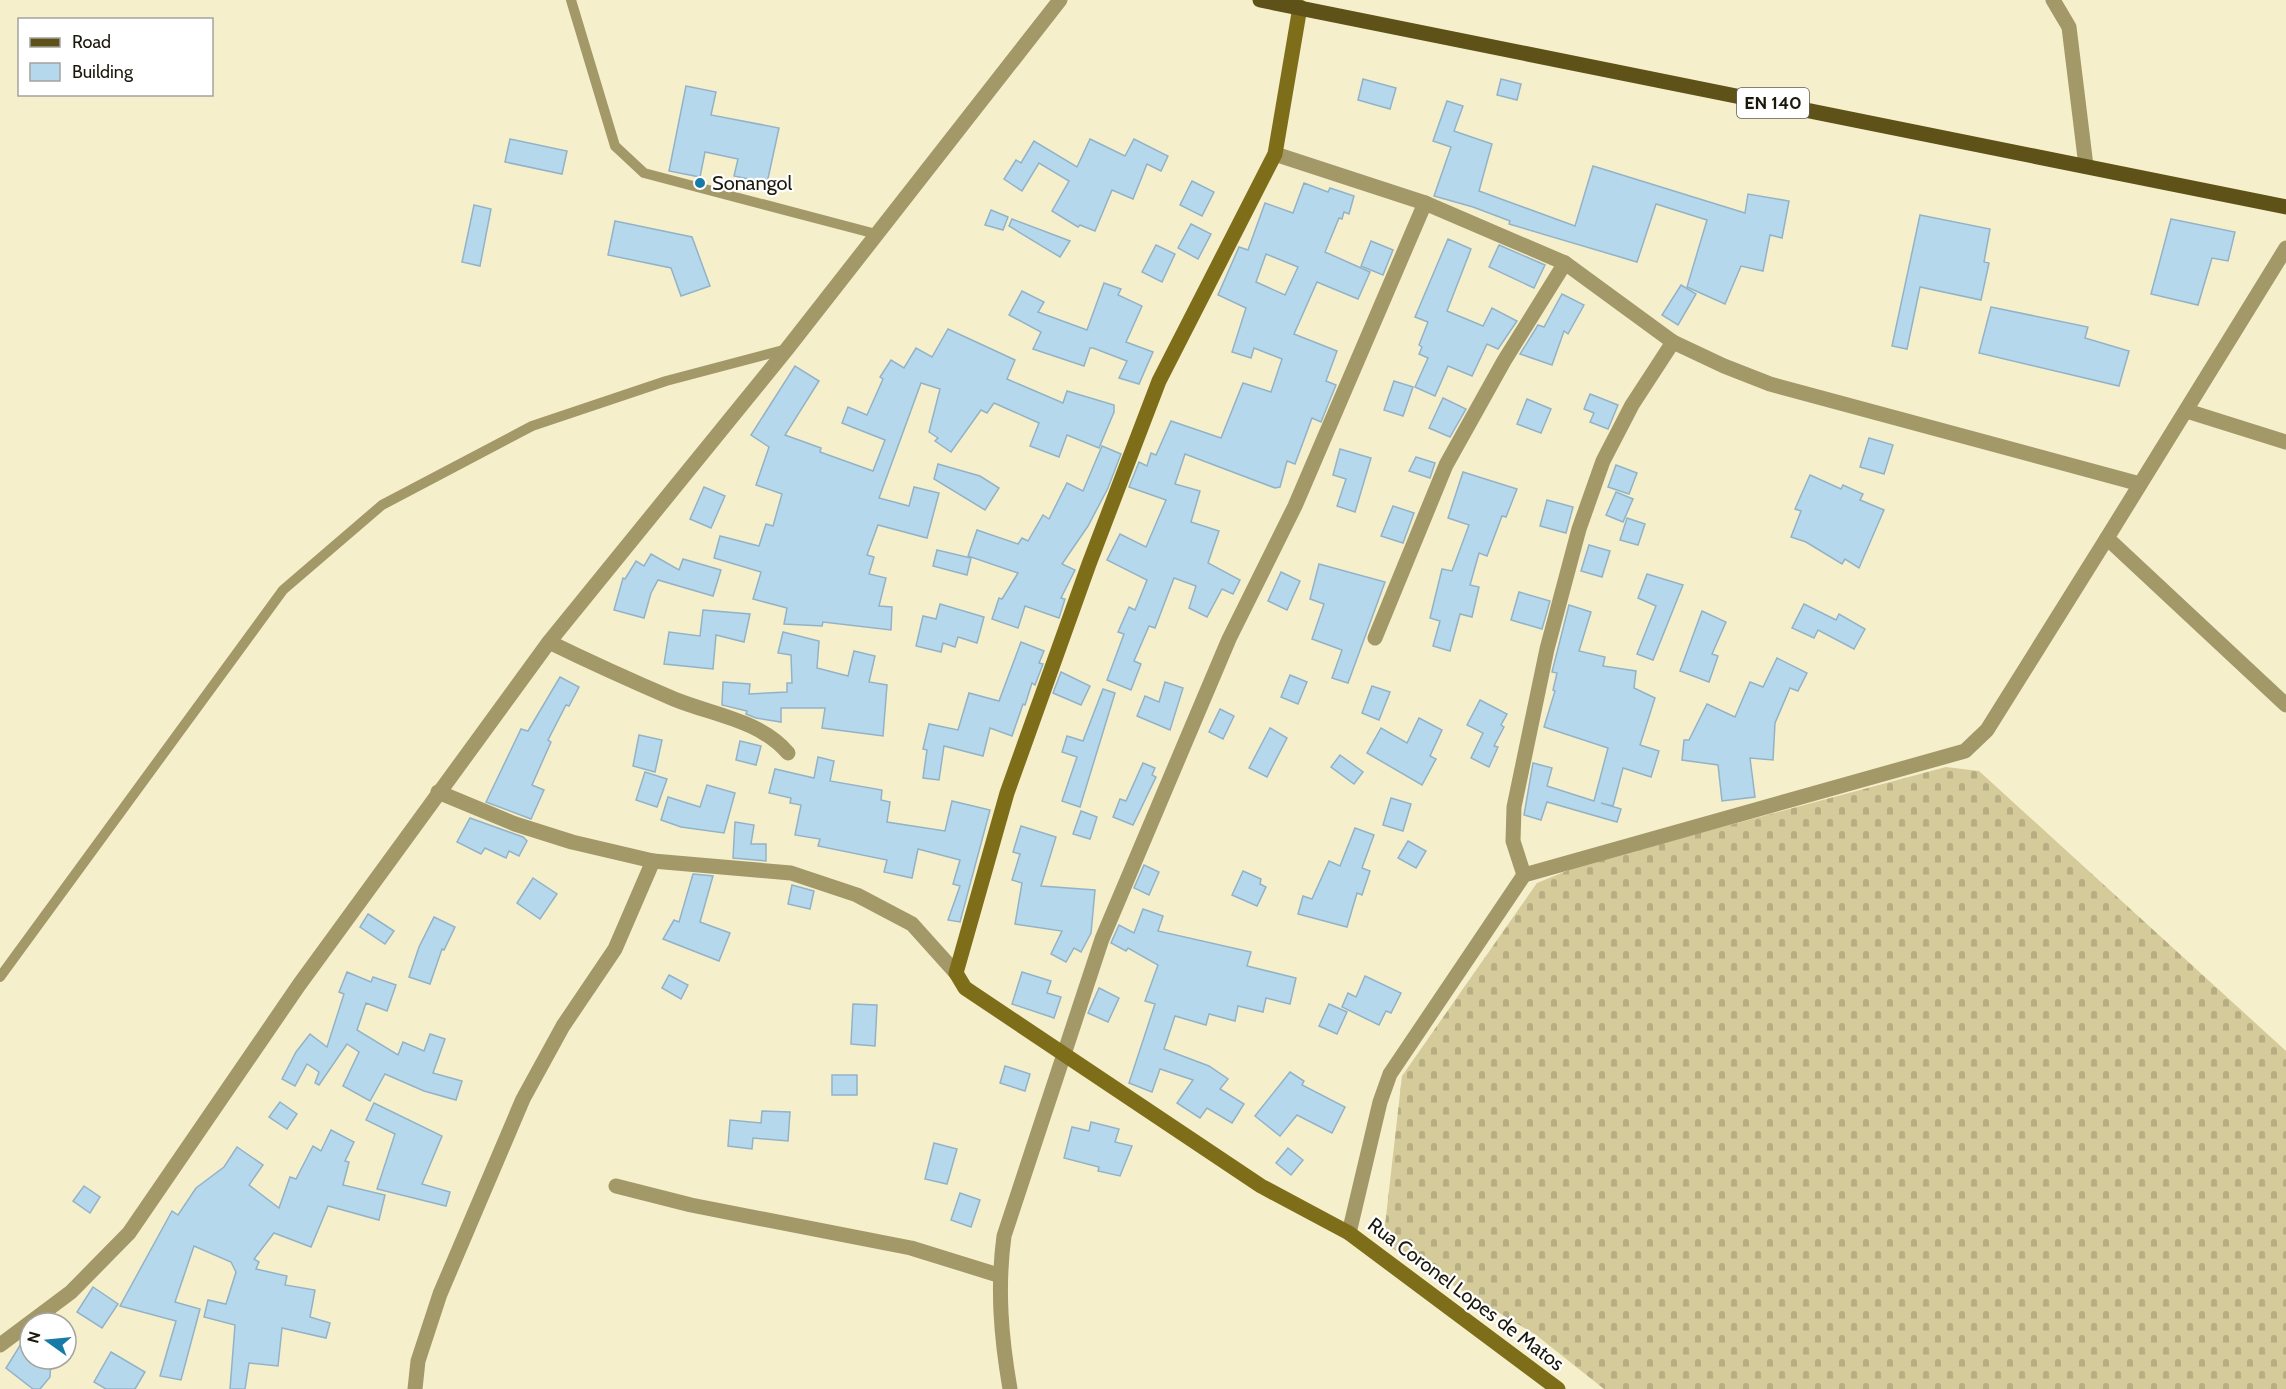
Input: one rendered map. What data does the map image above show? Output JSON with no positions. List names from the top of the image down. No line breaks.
{"streets":{"main road":["EN 140"],"street":["Rua Coronel Lopes de Matos"]},"places":["Sonangol"],"legend":["Road","Building"],"north":"left"}
